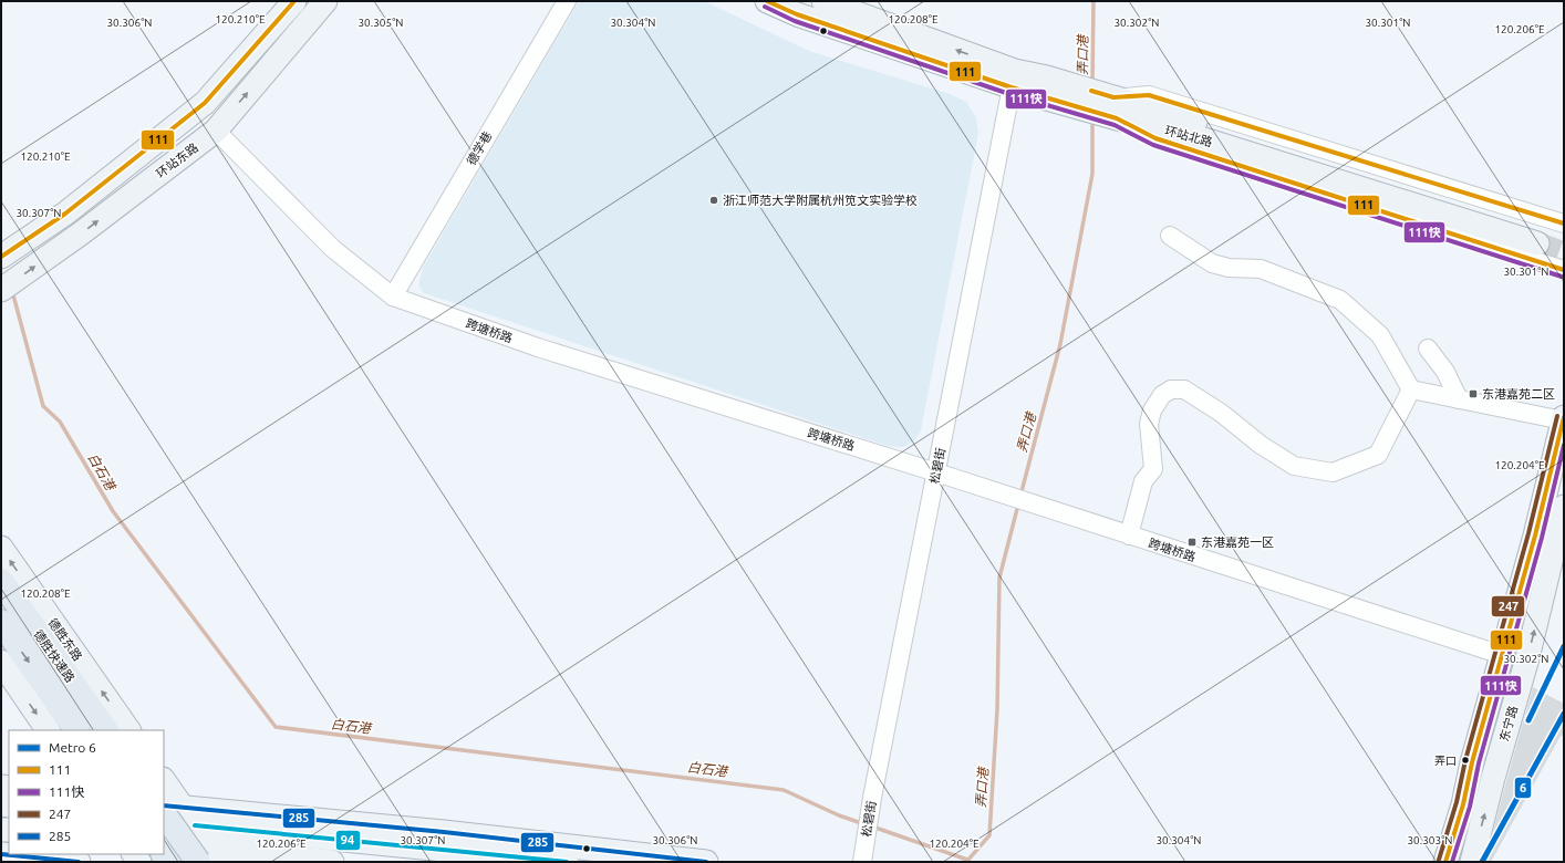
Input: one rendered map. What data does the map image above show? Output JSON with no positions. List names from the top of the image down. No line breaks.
{"streets":{"highway":["德胜快速路"],"main road":["环站北路","环站东路","德胜东路","东宁路"],"street":["德学巷","跨塘桥路","松碧街"]},"crossings":[["环站北路","松碧街"],["德学巷","跨塘桥路"],["环站东路","跨塘桥路"],["跨塘桥路","松碧街"],["跨塘桥路","东宁路"]],"water":["弄口港","白石港"],"places":{"other":["浙江师范大学附属杭州笕文实验学校","弄口"],"transit":["东港嘉苑二区","东港嘉苑一区"]},"lines":["transit line 111","transit line 111快","transit line 247","metro line 6","transit line 285","transit line 94"],"legend":["Metro 6","111","111快","247","285"],"coordinates":["120.210°E","120.208°E","30.306°N","30.305°N","30.304°N","30.302°N","30.301°N","120.206°E","30.307°N","120.204°E","30.303°N"]}
